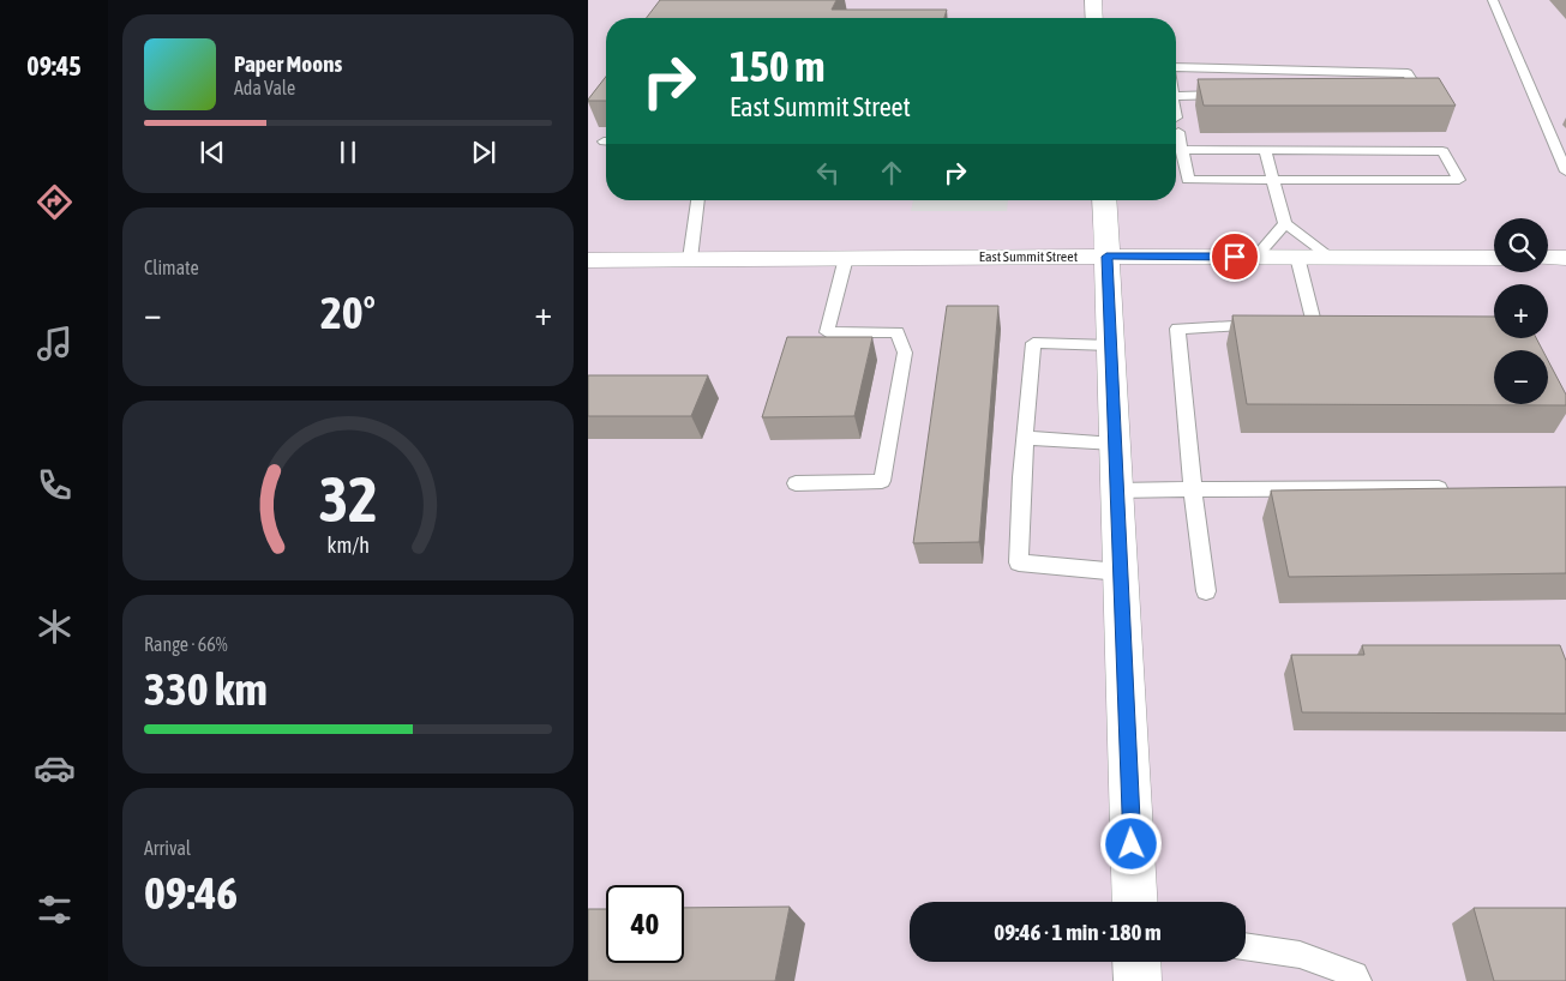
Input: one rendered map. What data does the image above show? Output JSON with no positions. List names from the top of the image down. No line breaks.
{"streets":{"street":["East Summit Street"]},"page":{"tabs":"09:45","turn":["150 m","East Summit Street"],"song":["Paper Moons","Ada Vale"],"tile":["Climate",["Range · 66%","330 km"],["Arrival","09:46"]],"map_buttons":["+","−"],"heat":["−","20°","+"],"limit":"40","trip":"09:46 · 1 min · 180 m","gauge":["32","km/h"]}}
